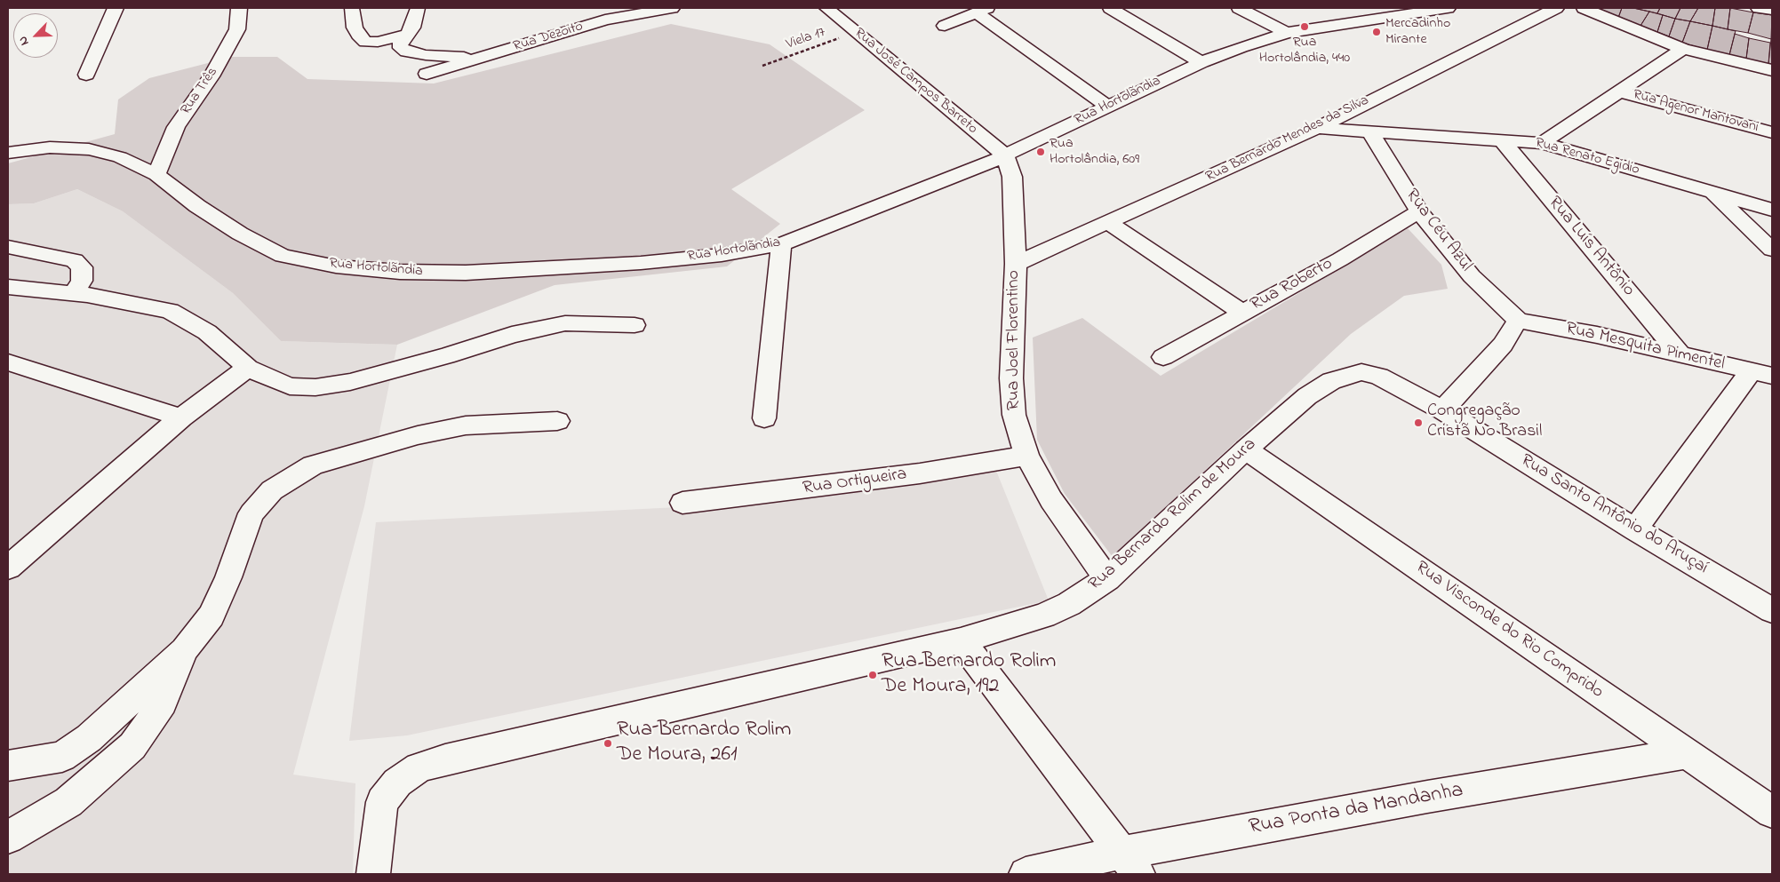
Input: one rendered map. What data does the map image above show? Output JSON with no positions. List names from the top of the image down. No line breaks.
{"streets":{"street":["Rua Dezoito","Rua José Campos Barreto","Rua Três","Rua Hortolãndia","Rua Agenor Mantovani","Rua Bernardo Mendes da Silva","Rua Renato Egidio","Rua Céu Azul","Rua Luís Antônio","Rua Roberto","Rua Joel Florentino","Rua Mesquita Pimentel","Rua Ortigueira","Rua Bernardo Rolim de Moura","Rua Santo Antônio do Aruçaí","Rua Visconde do Rio Comprido","Rua Ponta da Mandanha"],"path":["Viela 17"]},"crossings":[["Viela 17","Rua José Campos Barreto"],["Rua José Campos Barreto","Rua Hortolãndia"],["Rua José Campos Barreto","Rua Joel Florentino"],["Rua Três","Rua Hortolãndia"],["Rua Hortolãndia","Rua Joel Florentino"],["Rua Bernardo Mendes da Silva","Rua Renato Egidio"],["Rua Bernardo Mendes da Silva","Rua Joel Florentino"],["Rua Renato Egidio","Rua Céu Azul"],["Rua Renato Egidio","Rua Luís Antônio"],["Rua Céu Azul","Rua Roberto"],["Rua Céu Azul","Rua Mesquita Pimentel"],["Rua Luís Antônio","Rua Mesquita Pimentel"],["Rua Joel Florentino","Rua Ortigueira"],["Rua Joel Florentino","Rua Bernardo Rolim de Moura"],["Rua Bernardo Rolim de Moura","Rua Santo Antônio do Aruçaí"],["Rua Bernardo Rolim de Moura","Rua Visconde do Rio Comprido"],["Rua Visconde do Rio Comprido","Rua Ponta da Mandanha"]],"places":["Rua Hortolândia, 440","Mercadinho Mirante","Rua Hortolândia, 609","Congregação Cristã No Brasil","Rua Bernardo Rolim De Moura, 192","Rua Bernardo Rolim De Moura, 261"],"north":"bottom left"}
